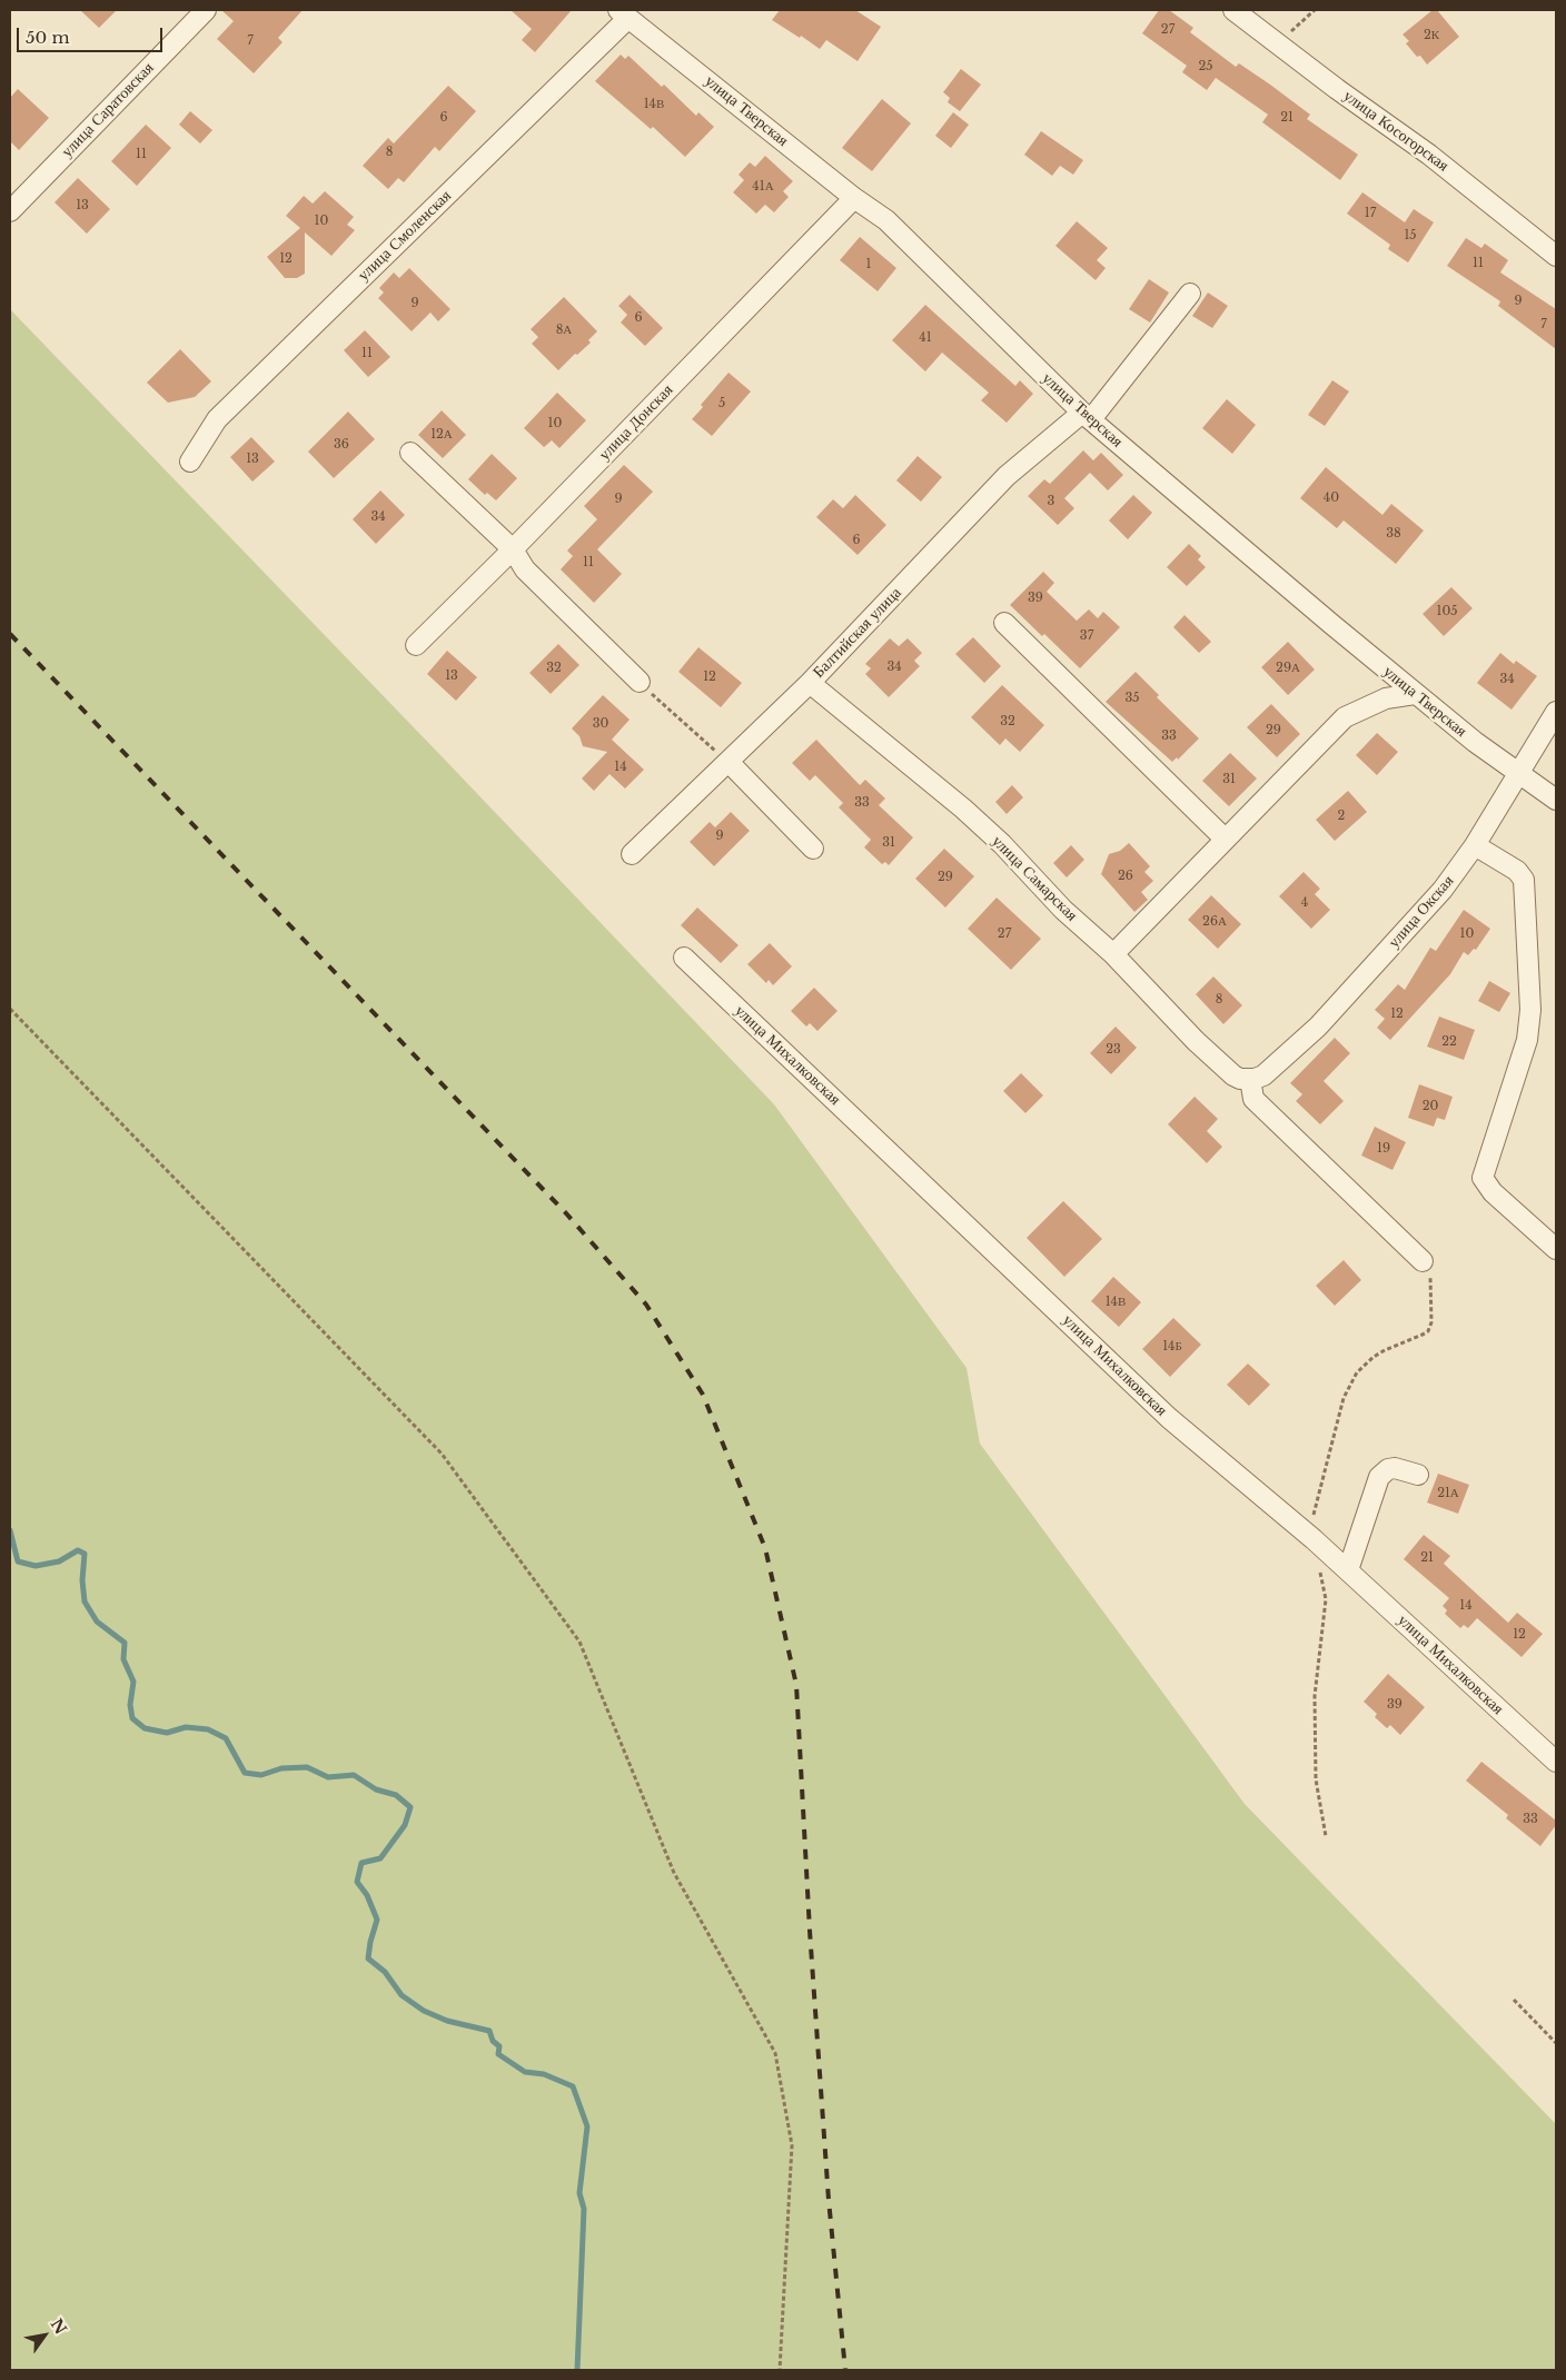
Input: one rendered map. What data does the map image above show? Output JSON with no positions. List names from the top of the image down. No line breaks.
{"streets":{"street":["улица Саратовская","улица Тверская","улица Косогорская","улица Смоленская","улица Донская","Балтийская улица","улица Самарская","улица Окская","улица Михалковская"]},"crossings":[["улица Тверская","улица Смоленская"],["улица Тверская","улица Донская"],["улица Тверская","Балтийская улица"],["улица Тверская","улица Окская"],["Балтийская улица","улица Самарская"],["улица Самарская","улица Окская"]],"house_numbers":["27","2К","7","25","14В","6","21","8","11","41А","13","17","10","15","12","11","1","9","9","6","7","8А","41","11","5","10","12А","36","13","40","9","3","34","38","6","11","39","105","37","34","32","29А","13","12","34","35","32","30","29","33","14","31","33","2","9","31","26","29","4","26А","27","10","8","12","22","23","20","19","14В","14Б","21А","21","14","12","39","33"],"scale_bar":"50 m","north":"top right"}
